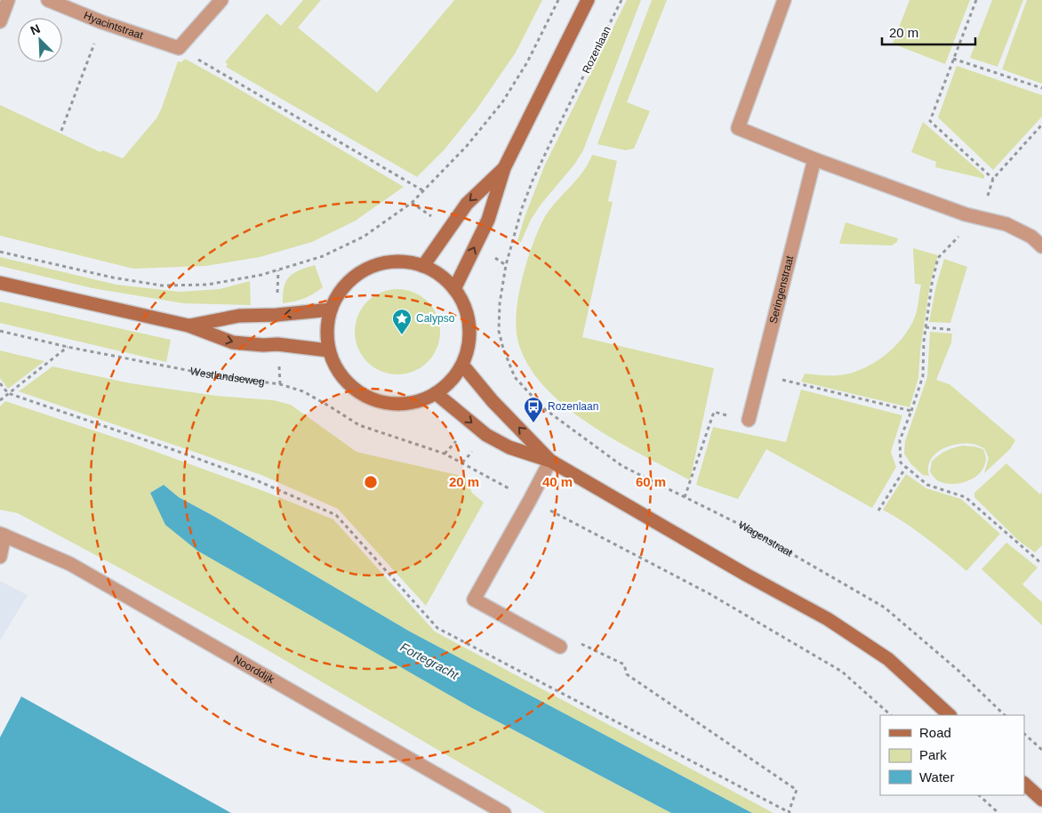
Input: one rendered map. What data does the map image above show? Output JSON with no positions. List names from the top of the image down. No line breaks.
{"streets":{"street":["Hyacintstraat","Seringenstraat","Noorddijk"],"path":["Rozenlaan","Westlandseweg","Wagenstraat"]},"crossings":[["Rozenlaan","Wagenstraat"]],"water":["Fortegracht"],"places":{"place":["Calypso"],"bus stop":["Rozenlaan"]},"legend":["Road","Park","Water"],"scale_bar":"20 m","north":"top left","rings":["20 m","40 m","60 m"]}
